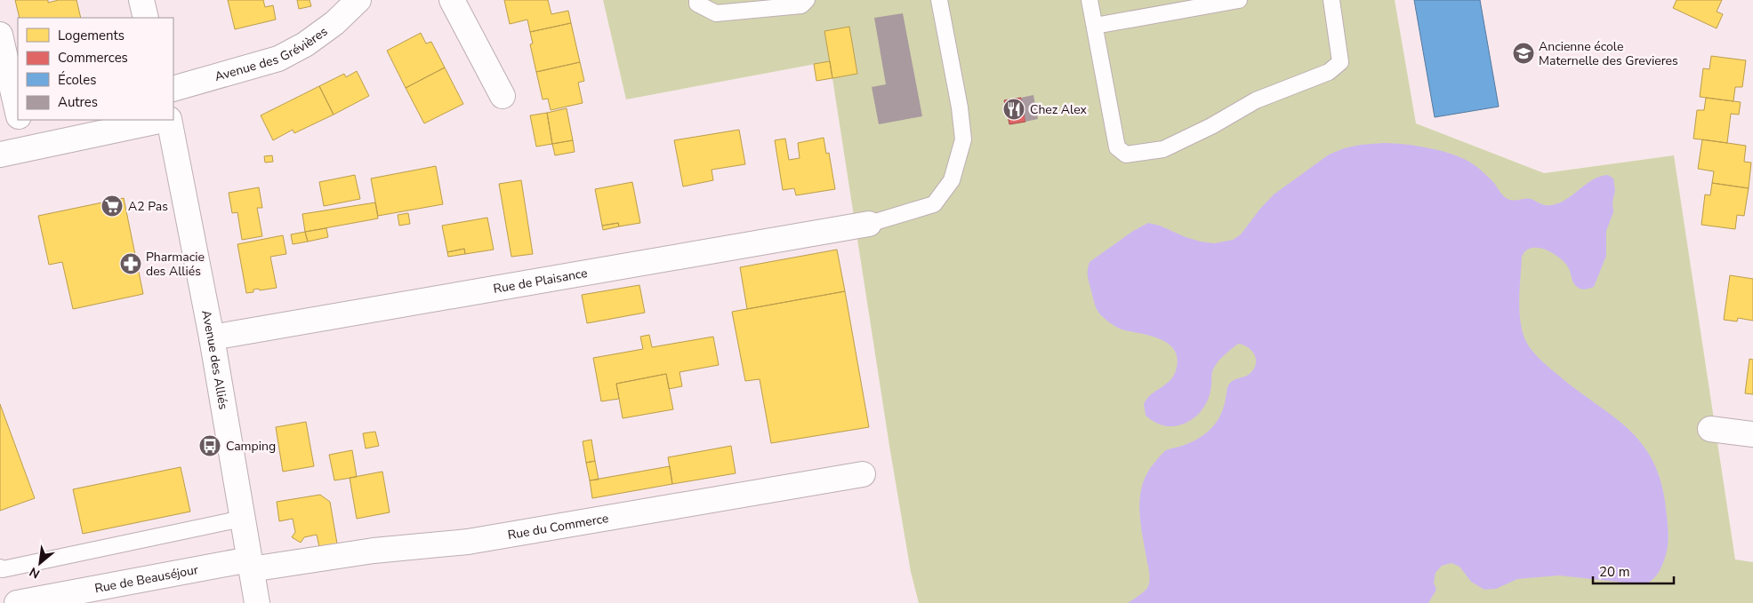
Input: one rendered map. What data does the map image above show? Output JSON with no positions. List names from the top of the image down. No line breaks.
{"streets":{"street":["Avenue des Grévières","Rue de Plaisance","Avenue des Alliés","Rue du Commerce","Rue de Beauséjour"]},"crossings":[["Rue de Plaisance","Avenue des Alliés"],["Avenue des Alliés","Rue du Commerce"],["Avenue des Alliés","Rue de Beauséjour"],["Rue du Commerce","Rue de Beauséjour"]],"places":{"school or university":["Ancienne école Maternelle des Grevieres"],"restaurant":["Chez Alex"],"supermarket":["A2 Pas"],"pharmacy":["Pharmacie des Alliés"],"bus stop":["Camping"]},"legend":["Logements","Commerces","Écoles","Autres"],"scale_bar":"20 m","north":"bottom left"}
